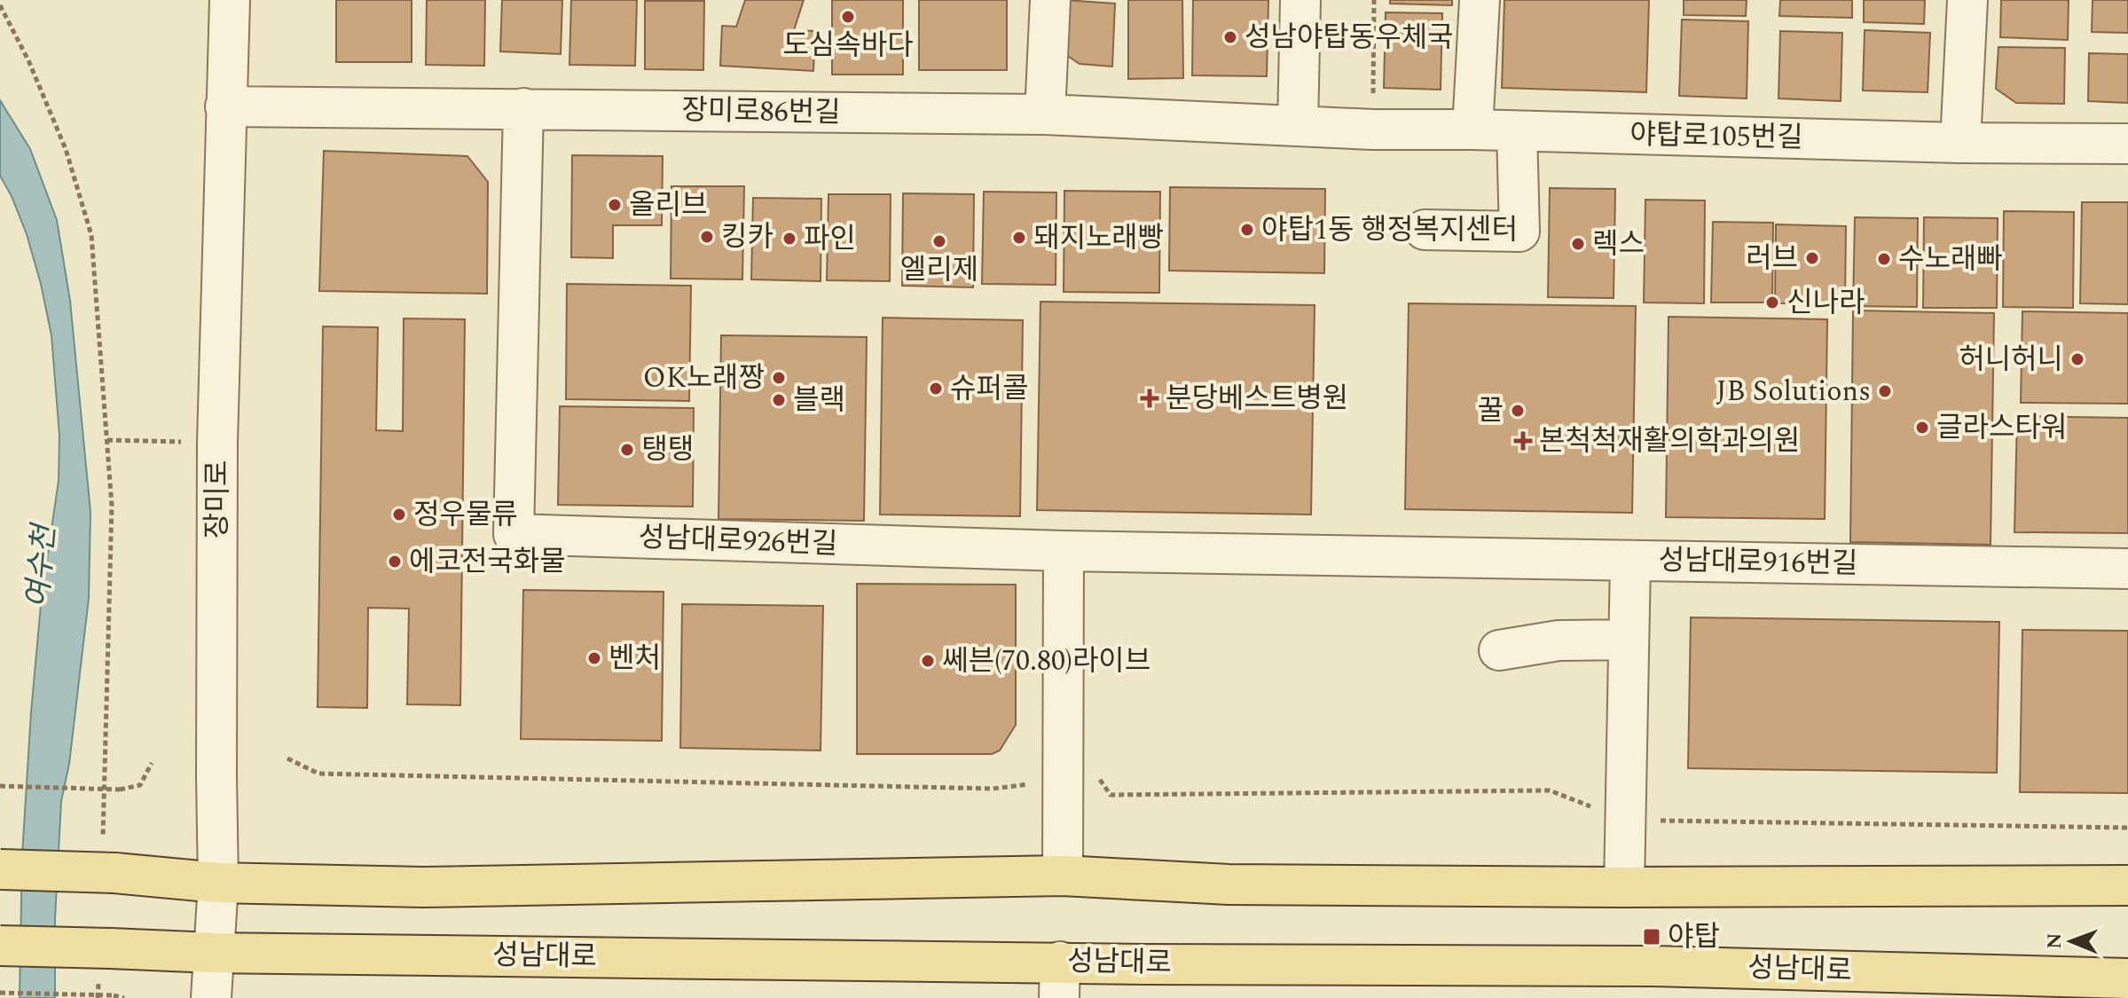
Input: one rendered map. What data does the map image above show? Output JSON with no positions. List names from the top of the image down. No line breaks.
{"streets":{"main road":["성남대로"],"street":["장미로86번길","야탑로105번길","장미로","성남대로926번길","성남대로916번길"]},"crossings":[["장미로86번길","야탑로105번길"],["장미로86번길","장미로"],["장미로86번길","성남대로926번길"],["장미로","성남대로"]],"water":["여수천"],"places":{"other":["도심속바다","성남야탑동우체국","올리브","야탑1동 행정복지센터","킹카","돼지노래빵","파인","엘리제","렉스","러브","수노래빠","신나라","허니허니","OK노래짱","슈퍼콜","JB Solutions","블랙","꿀","글라스타워","탱탱","정우물류","에코전국화물","벤처","쎄븐(70.80)라이브"],"health":["분당베스트병원","본척척재활의학과의원"],"transit":["야탑"]},"north":"left"}
